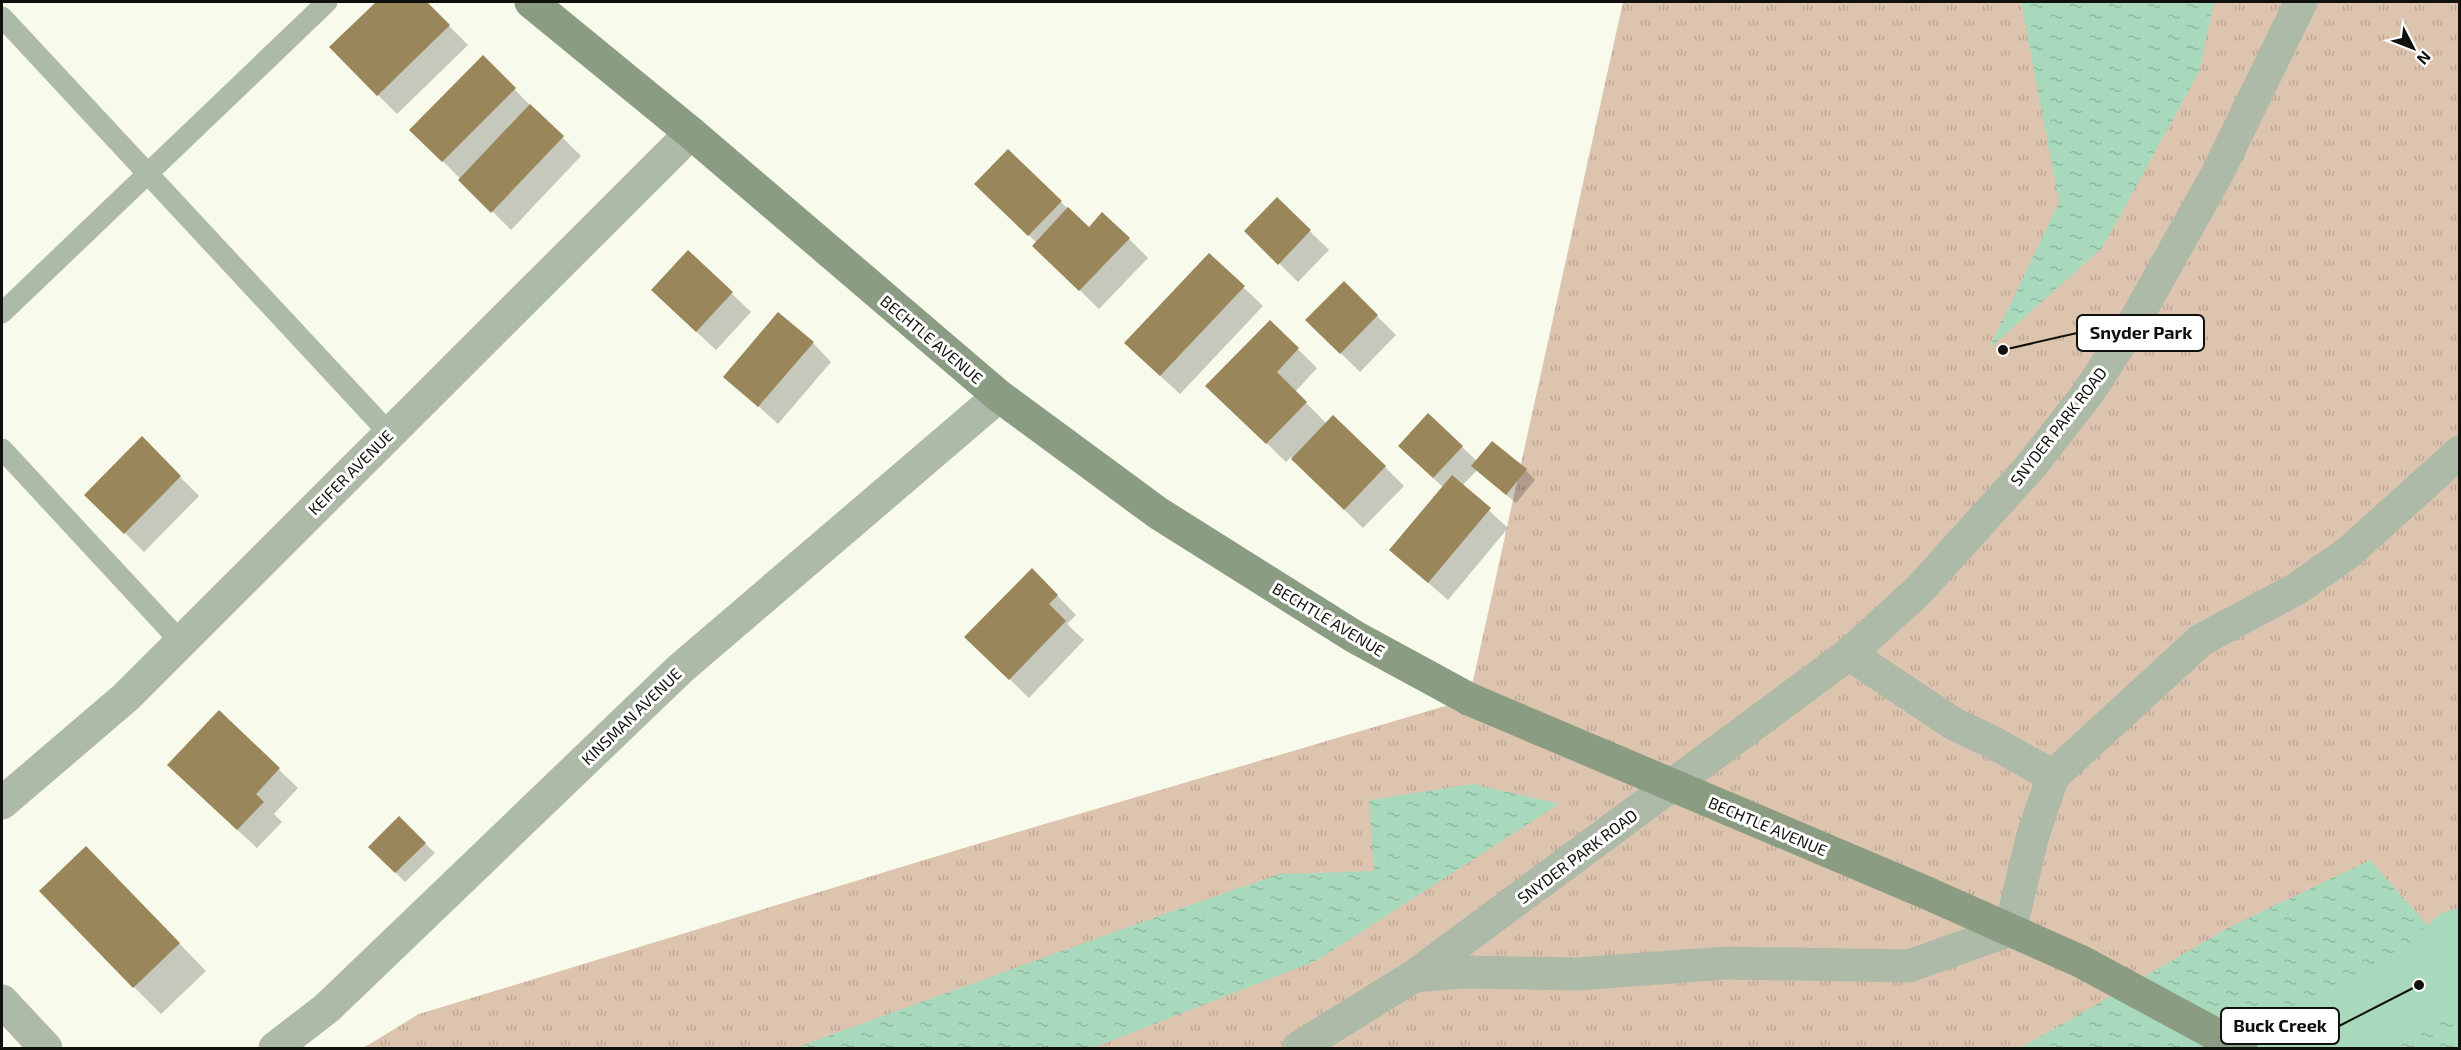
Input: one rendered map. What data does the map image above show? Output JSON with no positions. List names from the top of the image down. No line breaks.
{"streets":{"main road":["BECHTLE AVENUE"],"street":["SNYDER PARK ROAD","KEIFER AVENUE","KINSMAN AVENUE"]},"crossings":[["BECHTLE AVENUE","KEIFER AVENUE"],["BECHTLE AVENUE","KINSMAN AVENUE"]],"places":["Snyder Park","Buck Creek"],"north":"bottom right"}
